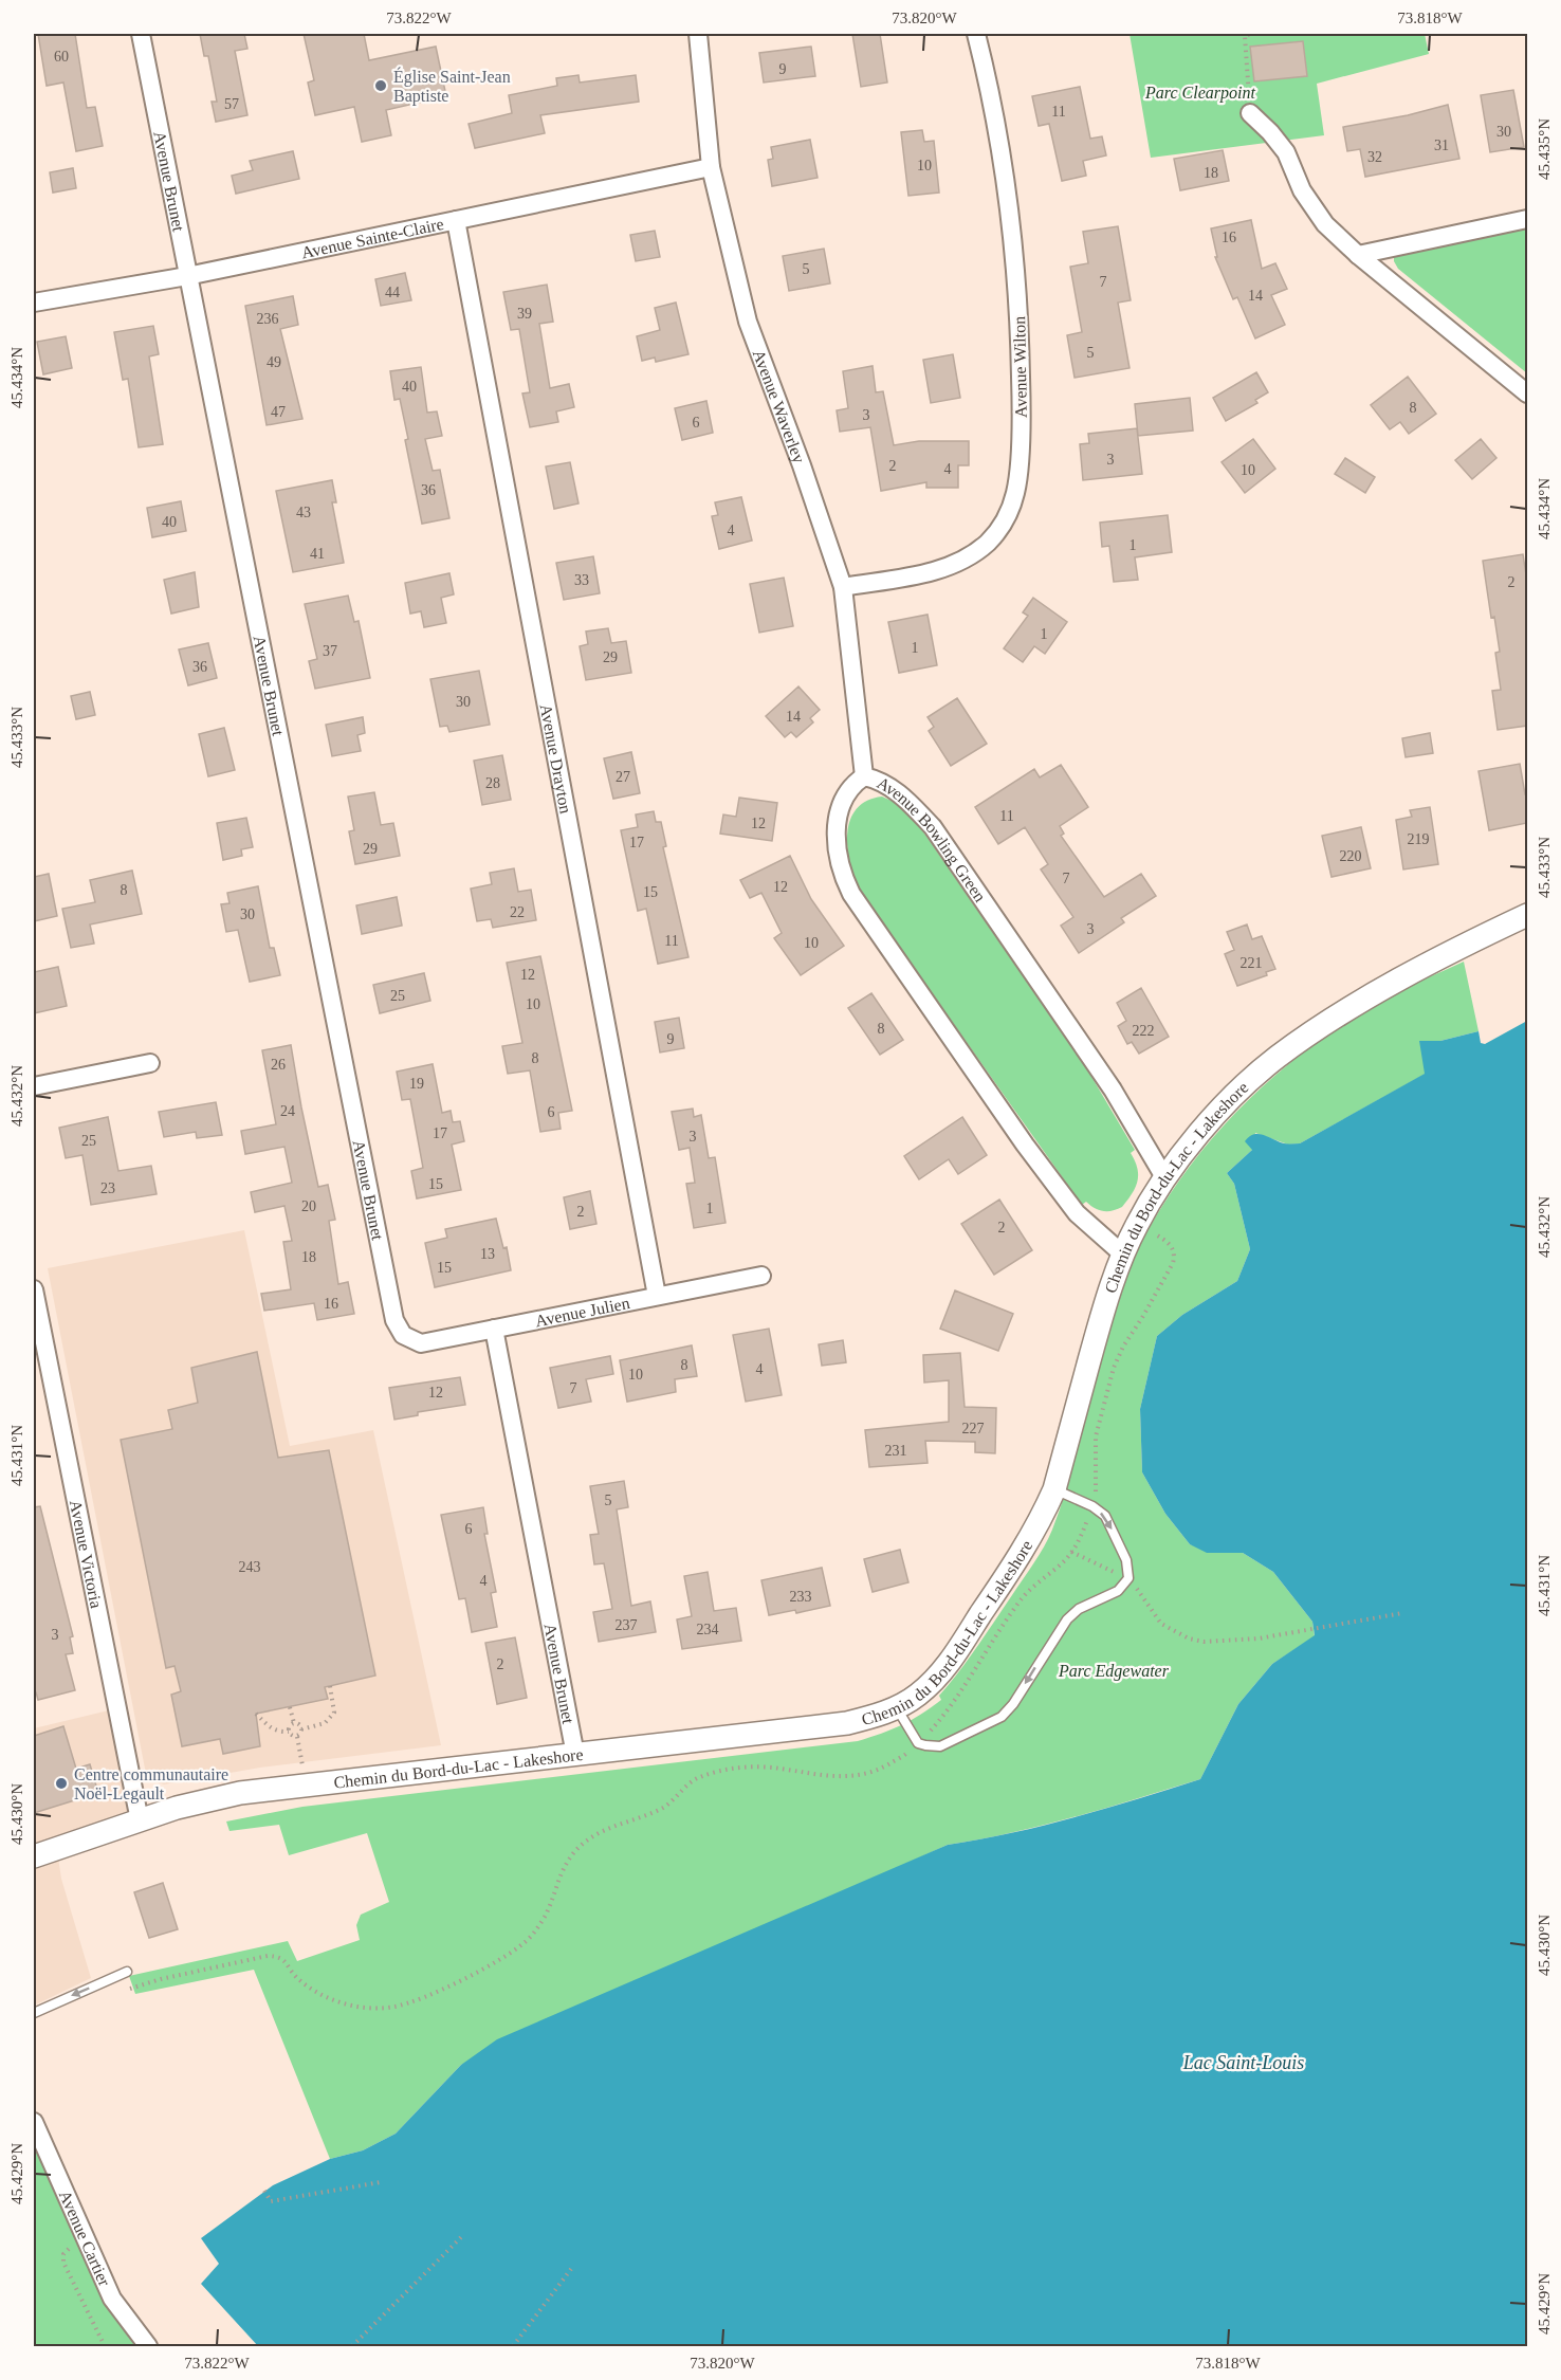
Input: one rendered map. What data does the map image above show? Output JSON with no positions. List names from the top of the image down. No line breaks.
{"streets":{"street":["Avenue Brunet","Avenue Sainte-Claire","Avenue Wilton","Avenue Waverley","Avenue Drayton","Avenue Bowling Green","Chemin du Bord-du-Lac - Lakeshore","Avenue Julien","Avenue Victoria","Avenue Cartier"]},"crossings":[["Avenue Brunet","Avenue Sainte-Claire"],["Avenue Brunet","Chemin du Bord-du-Lac - Lakeshore"],["Avenue Brunet","Avenue Julien"],["Avenue Sainte-Claire","Avenue Waverley"],["Avenue Sainte-Claire","Avenue Drayton"],["Avenue Wilton","Avenue Waverley"],["Avenue Waverley","Avenue Bowling Green"],["Avenue Drayton","Avenue Julien"],["Avenue Bowling Green","Chemin du Bord-du-Lac - Lakeshore"],["Chemin du Bord-du-Lac - Lakeshore","Avenue Victoria"]],"water":["Lac Saint-Louis"],"parks":["Parc Clearpoint","Parc Edgewater"],"places":["Église Saint-Jean Baptiste","Centre communautaire Noël-Legault"],"house_numbers":["60","9","57","11","30","31","32","10","18","16","5","7","44","14","39","236","5","49","40","8","47","3","6","3","2","4","10","36","43","40","4","1","41","33","2","1","1","37","29","36","30","14","27","28","11","12","219","17","29","220","7","12","8","15","22","30","3","11","10","221","12","25","10","8","222","9","8","26","19","24","6","17","3","25","15","23","20","1","2","2","13","18","15","16","8","4","10","7","12","227","231","5","6","243","4","233","237","234","3","2"],"coordinates":["73.822°W","73.820°W","73.818°W","45.435°N","45.434°N","45.433°N","45.432°N","45.431°N","45.430°N","45.429°N"]}
